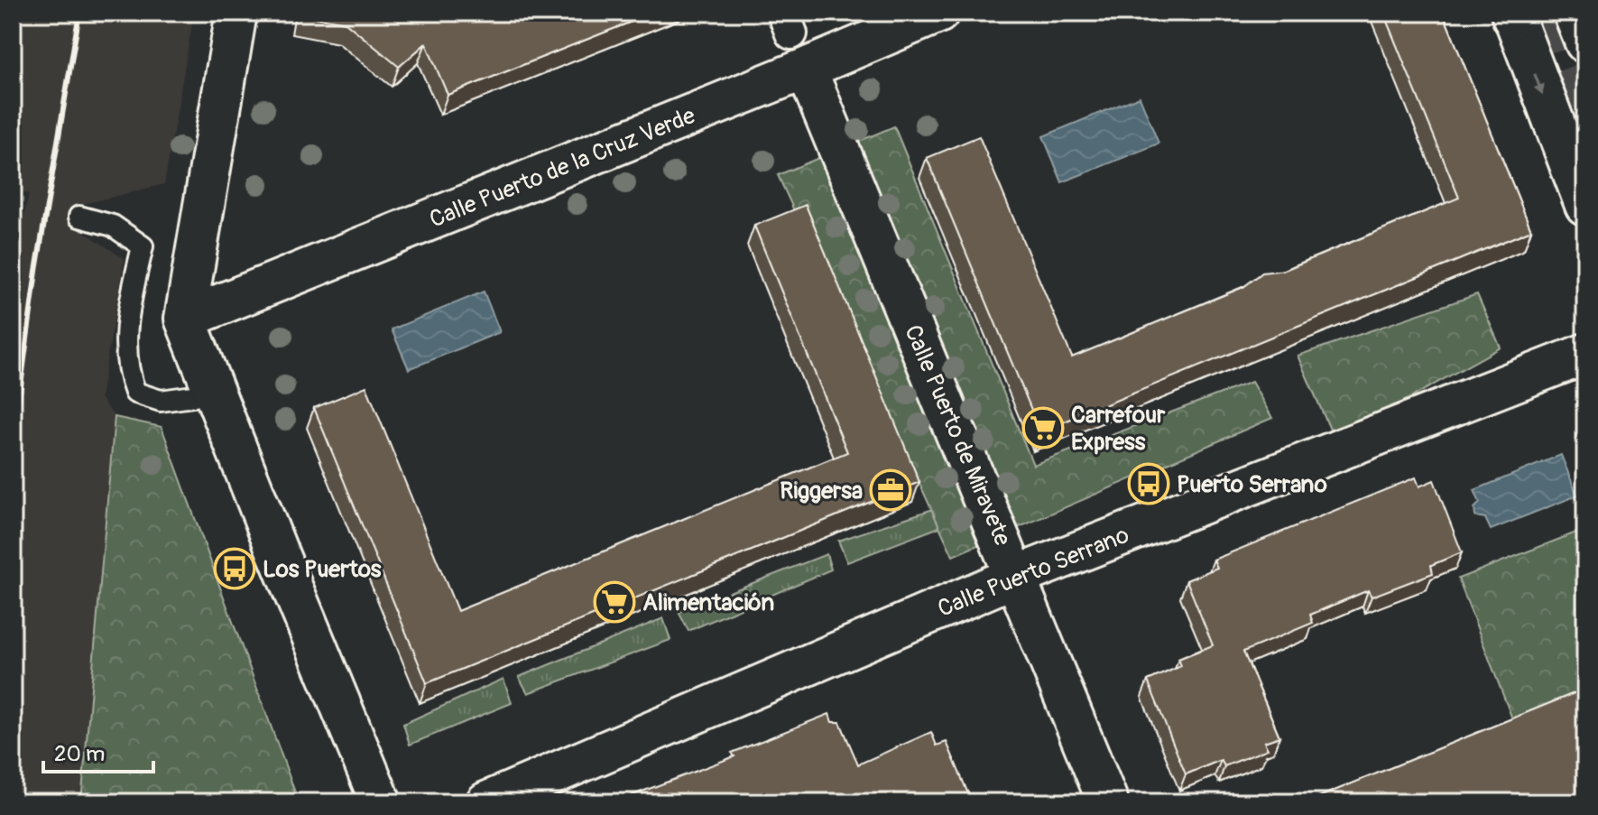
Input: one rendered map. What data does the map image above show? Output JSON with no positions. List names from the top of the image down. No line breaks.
{"streets":{"street":["Calle Puerto de la Cruz Verde","Calle Puerto de Miravete","Calle Puerto Serrano"]},"crossings":[["Calle Puerto de la Cruz Verde","Calle Puerto de Miravete"],["Calle Puerto de Miravete","Calle Puerto Serrano"]],"places":{"supermarket":["Carrefour Express","Alimentación"],"bus stop":["Puerto Serrano","Los Puertos"],"office":["Riggersa"]},"scale_bar":"20 m"}
